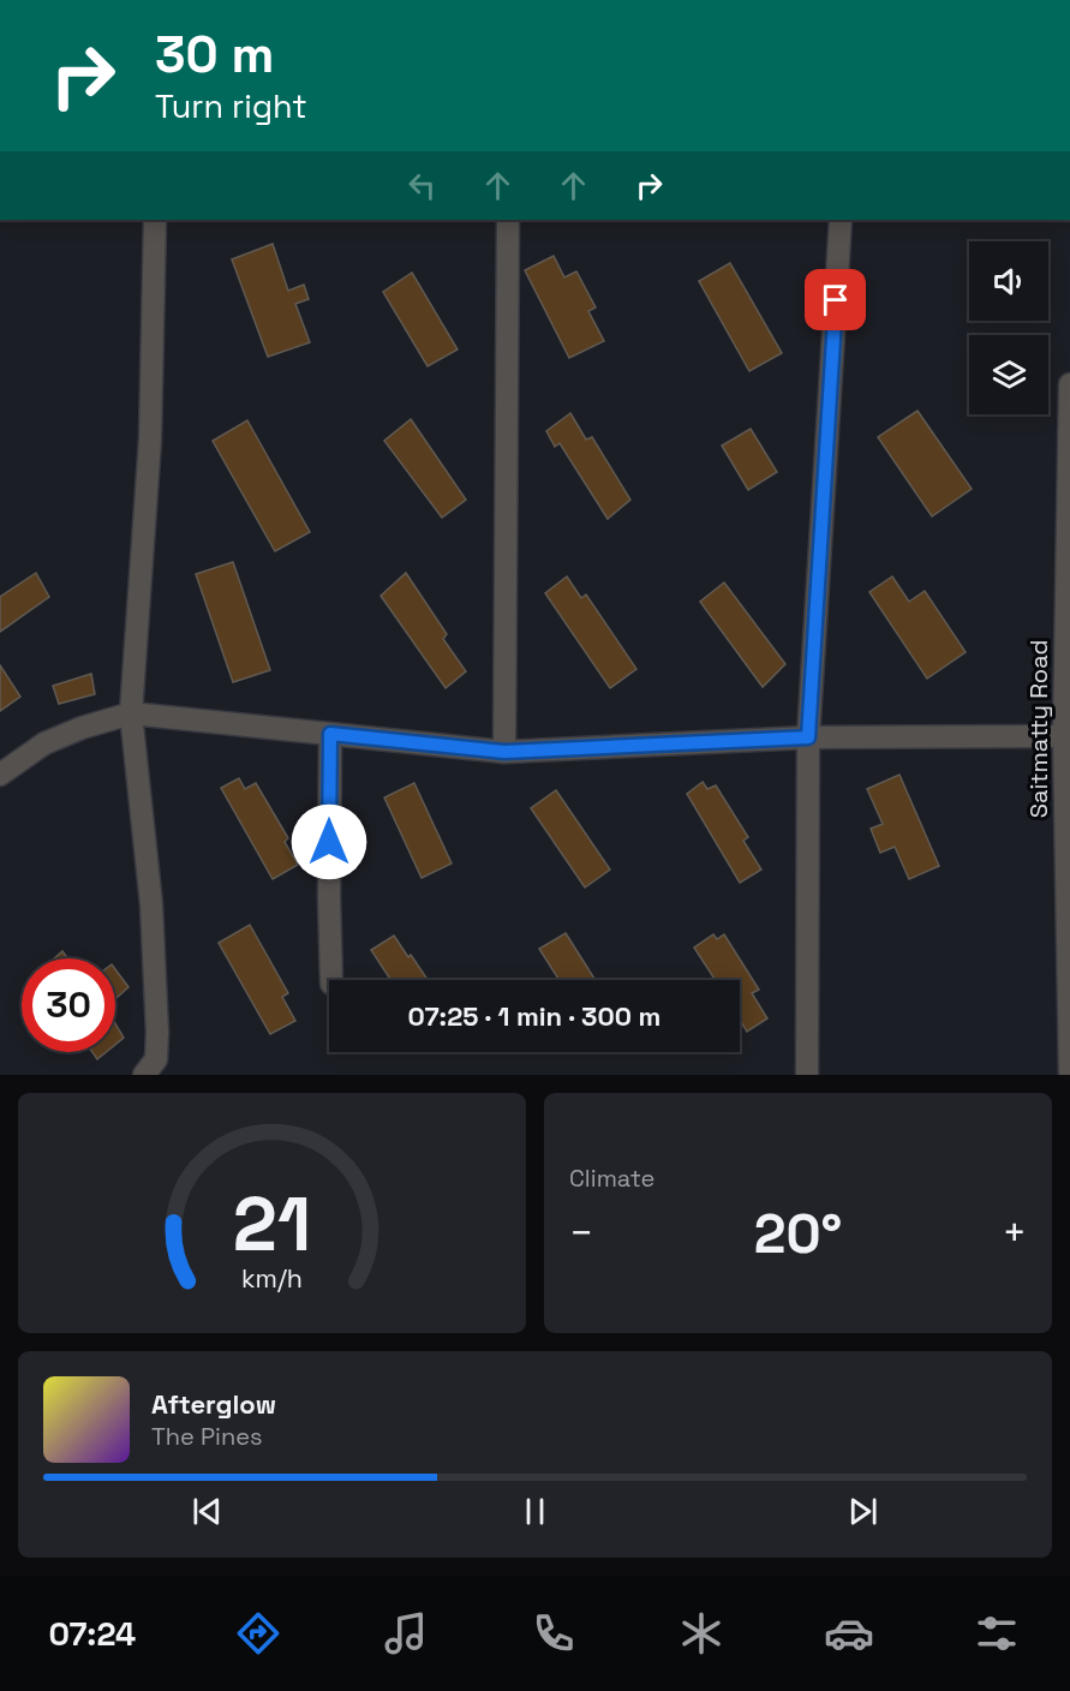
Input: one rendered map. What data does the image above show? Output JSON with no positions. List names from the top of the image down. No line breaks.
{"streets":{"street":["Saitmatty Road"]},"page":{"turn":["30 m","Turn right"],"limit":"30","trip":"07:25 · 1 min · 300 m","tile":"Climate","heat":["−","20°","+"],"song":["Afterglow","The Pines"],"tabs":"07:24","gauge":["21","km/h"]}}
